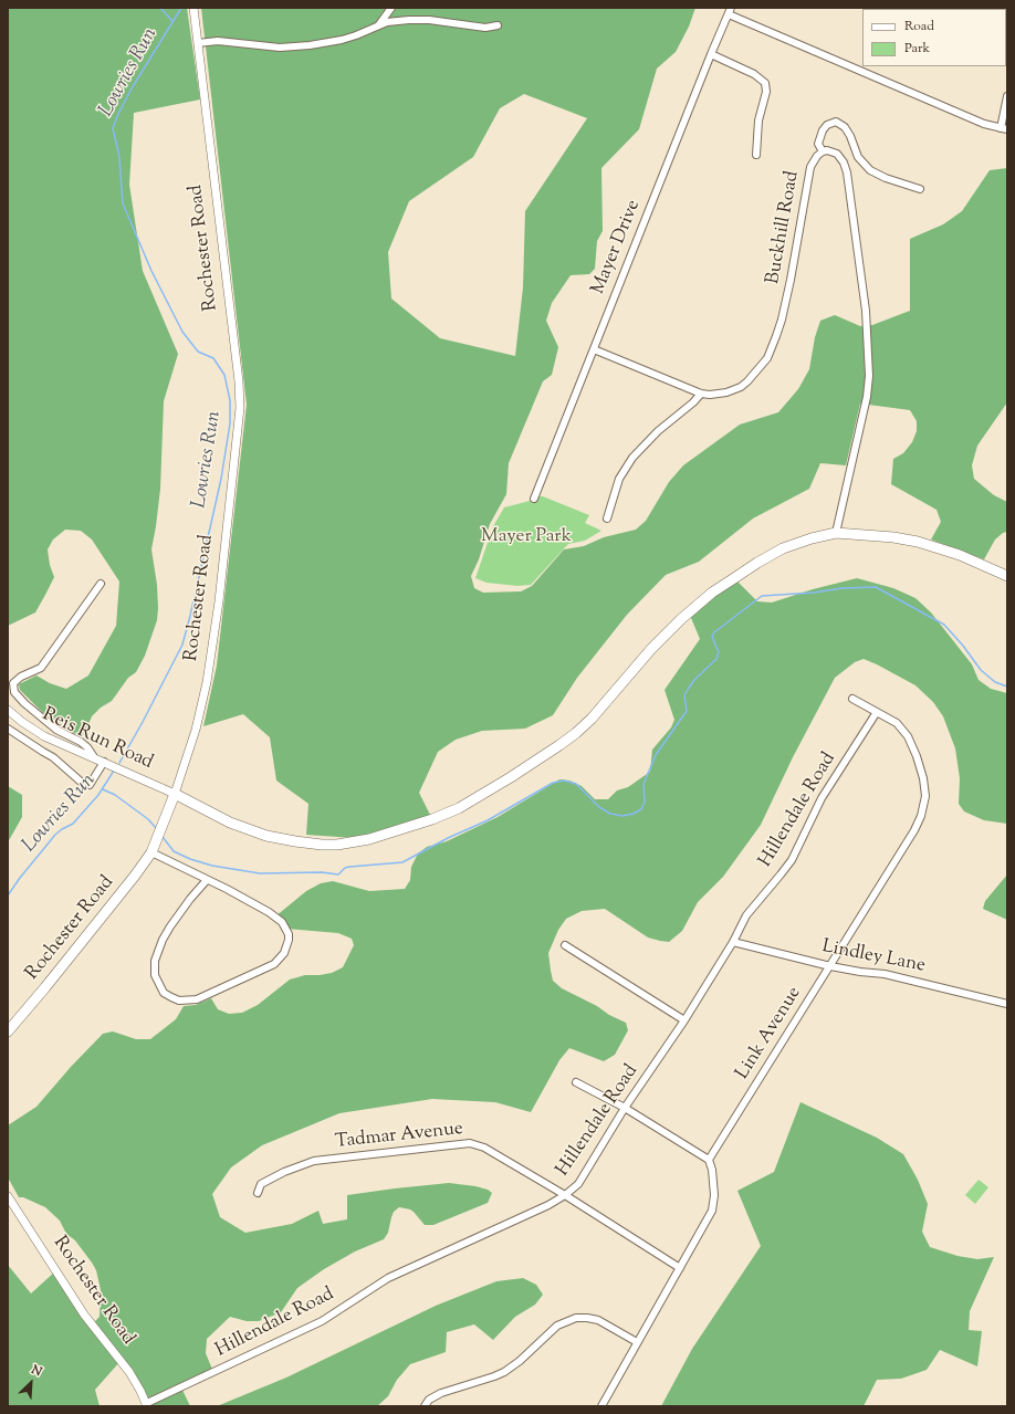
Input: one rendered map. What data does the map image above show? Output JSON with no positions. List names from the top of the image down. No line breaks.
{"streets":{"main road":["Rochester Road"],"street":["Buckhill Road","Mayer Drive","Reis Run Road","Hillendale Road","Lindley Lane","Link Avenue","Tadmar Avenue"]},"crossings":[["Buckhill Road","Mayer Drive"],["Rochester Road","Reis Run Road"],["Rochester Road","Hillendale Road"],["Hillendale Road","Lindley Lane"],["Hillendale Road","Link Avenue"],["Hillendale Road","Tadmar Avenue"],["Lindley Lane","Link Avenue"]],"water":["Lowries Run"],"parks":["Mayer Park"],"legend":["Road","Park"],"north":"top right"}
